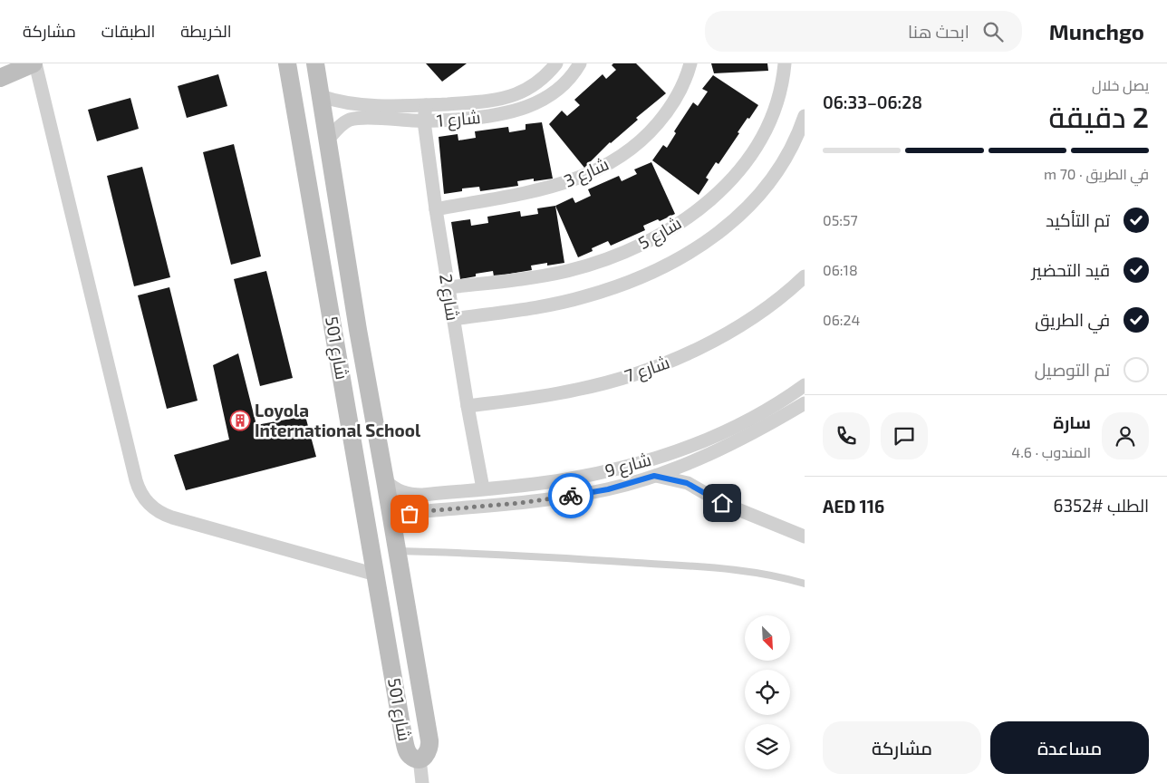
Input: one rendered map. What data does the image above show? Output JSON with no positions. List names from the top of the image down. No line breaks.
{"streets":{"street":["شارع 1","شارع 3","شارع 5","شارع 2","شارع 501","شارع 7","شارع 9"]},"crossings":[["شارع 1","شارع 2"],["شارع 1","شارع 501"],["شارع 3","شارع 2"],["شارع 5","شارع 2"],["شارع 2","شارع 7"],["شارع 2","شارع 9"],["شارع 501","شارع 9"]],"places":{"building":["Loyola International School"]},"north":"bottom right","page":{"header":"Munchgo","search":"ابحث هنا","nav":["الخريطة","الطبقات","مشاركة"],"heading":["2 دقيقة","يصل خلال","06:28–06:33"],"panel":["سارة","المندوب · 4.6","الطلب #6352","AED 116"],"bar":"في الطريق · 70 m","list":[["تم التأكيد","05:57"],["قيد التحضير","06:18"],["في الطريق","06:24"],"تم التوصيل"],"buttons":["مساعدة","مشاركة"]}}
